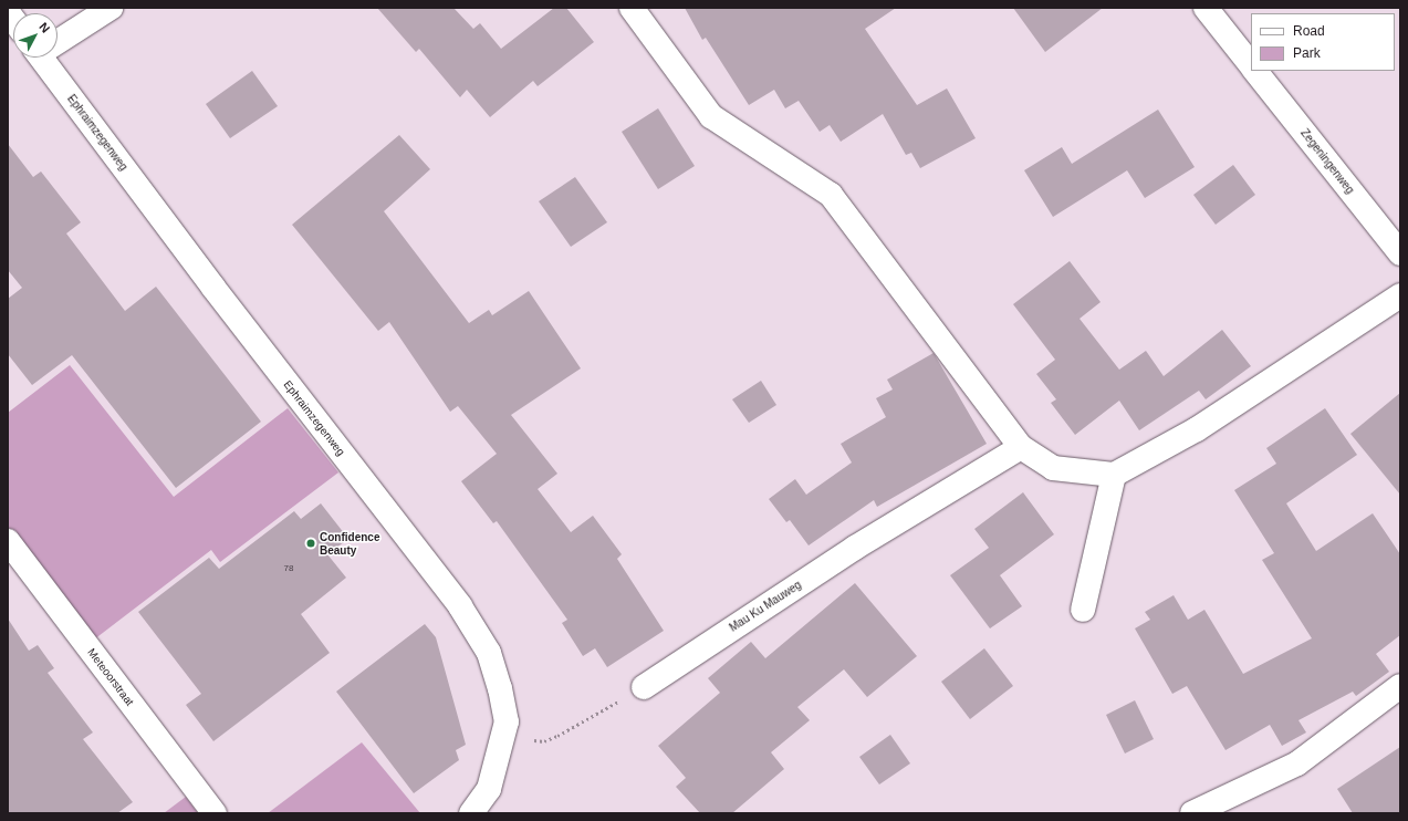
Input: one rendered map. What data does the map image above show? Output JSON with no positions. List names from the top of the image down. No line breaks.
{"streets":{"street":["Ephraimzegenweg","Zegeningenweg","Mau Ku Mauweg","Meteoorstraat"]},"places":["Confidence Beauty"],"house_numbers":["78"],"legend":["Road","Park"],"north":"top right"}
